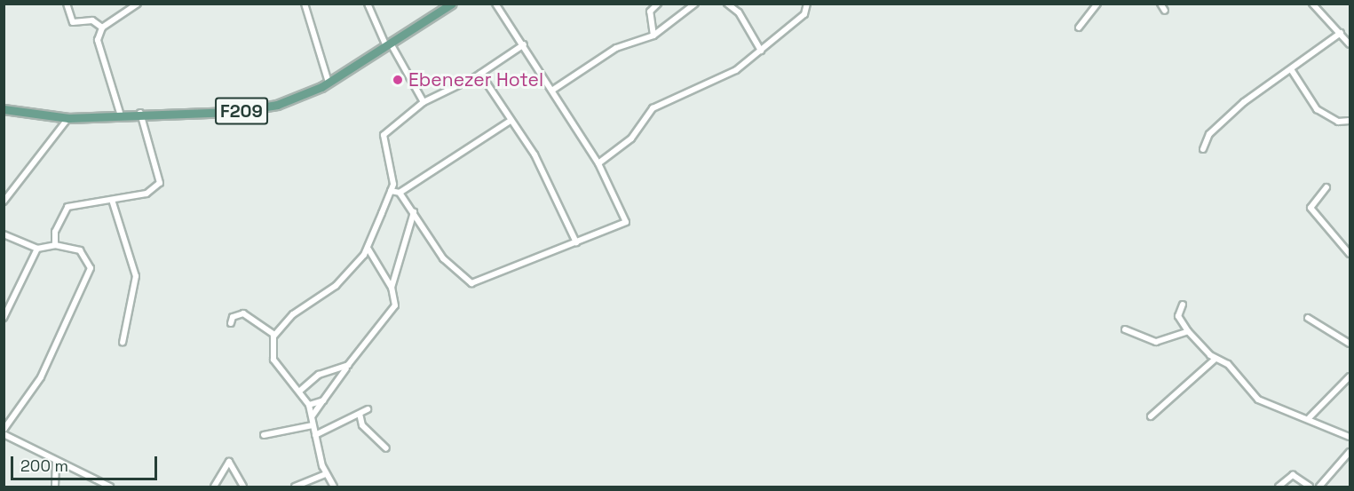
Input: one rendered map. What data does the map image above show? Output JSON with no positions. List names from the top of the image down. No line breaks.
{"streets":{"main road":["F209"]},"places":["Ebenezer Hotel"],"scale_bar":"200 m"}
